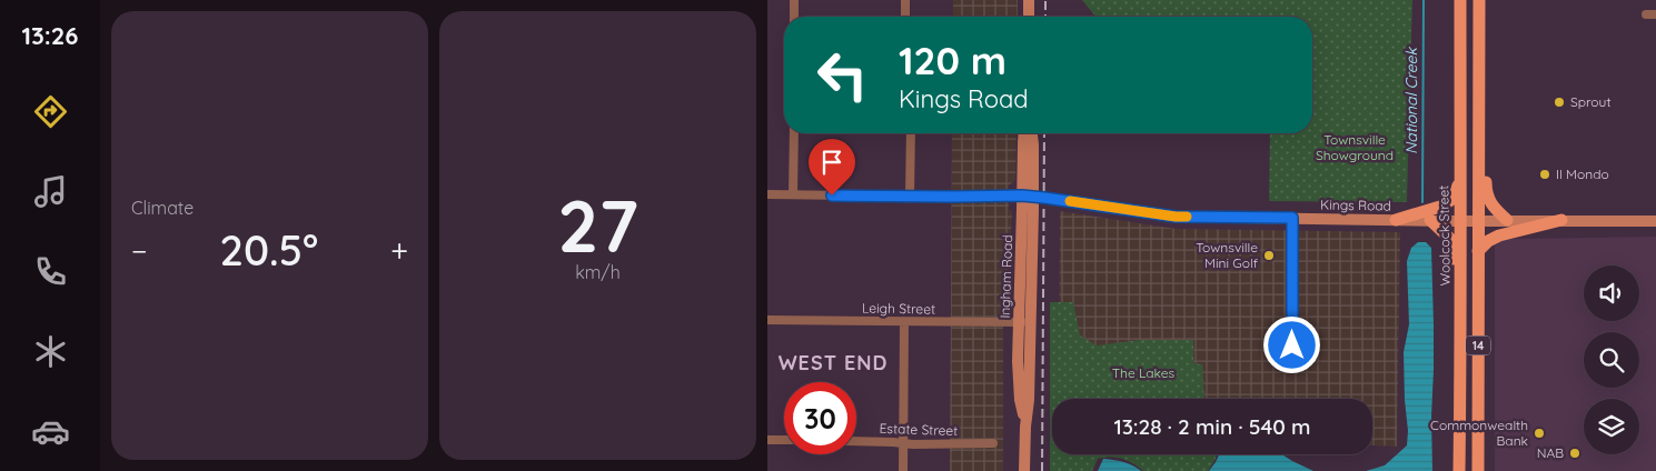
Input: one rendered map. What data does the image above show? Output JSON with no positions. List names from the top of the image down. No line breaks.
{"streets":{"main road":["Kings Road","Woolcock Street","Ingham Road","14"],"street":["Leigh Street","Estate Street"]},"crossings":[["Kings Road","Woolcock Street"],["Kings Road","Ingham Road"],["Kings Road","14"],["Ingham Road","Leigh Street"]],"districts":["WEST END"],"water":["National Creek"],"parks":["Townsville Showground","The Lakes"],"places":["Sprout","Il Mondo","Townsville Mini Golf","Commonwealth Bank","NAB"],"page":{"tabs":"13:26","tile":["Climate",["27","km/h"]],"turn":["120 m","Kings Road"],"heat":["−","20.5°","+"],"limit":"30","trip":"13:28 · 2 min · 540 m"}}
